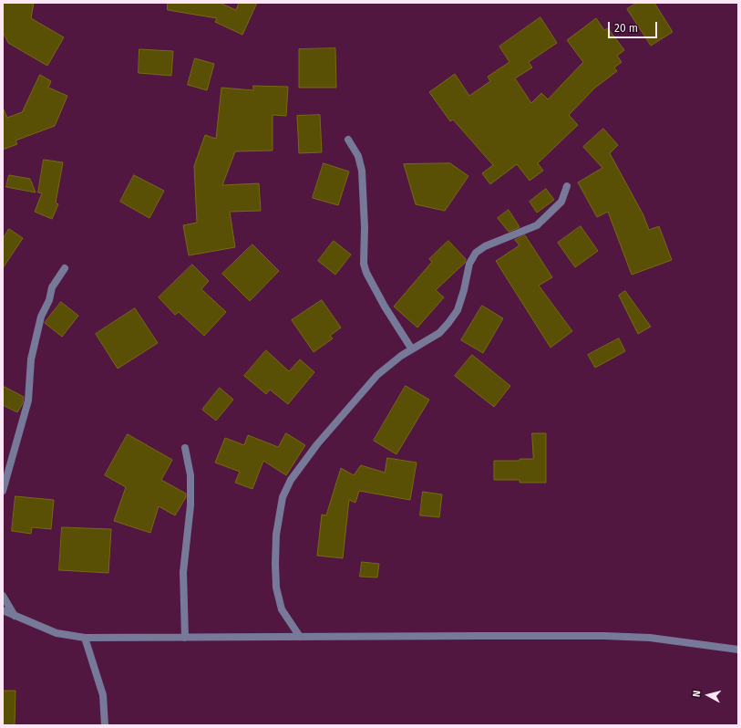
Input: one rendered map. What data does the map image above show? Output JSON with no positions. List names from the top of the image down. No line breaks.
{"scale_bar":"20 m","north":"left"}
